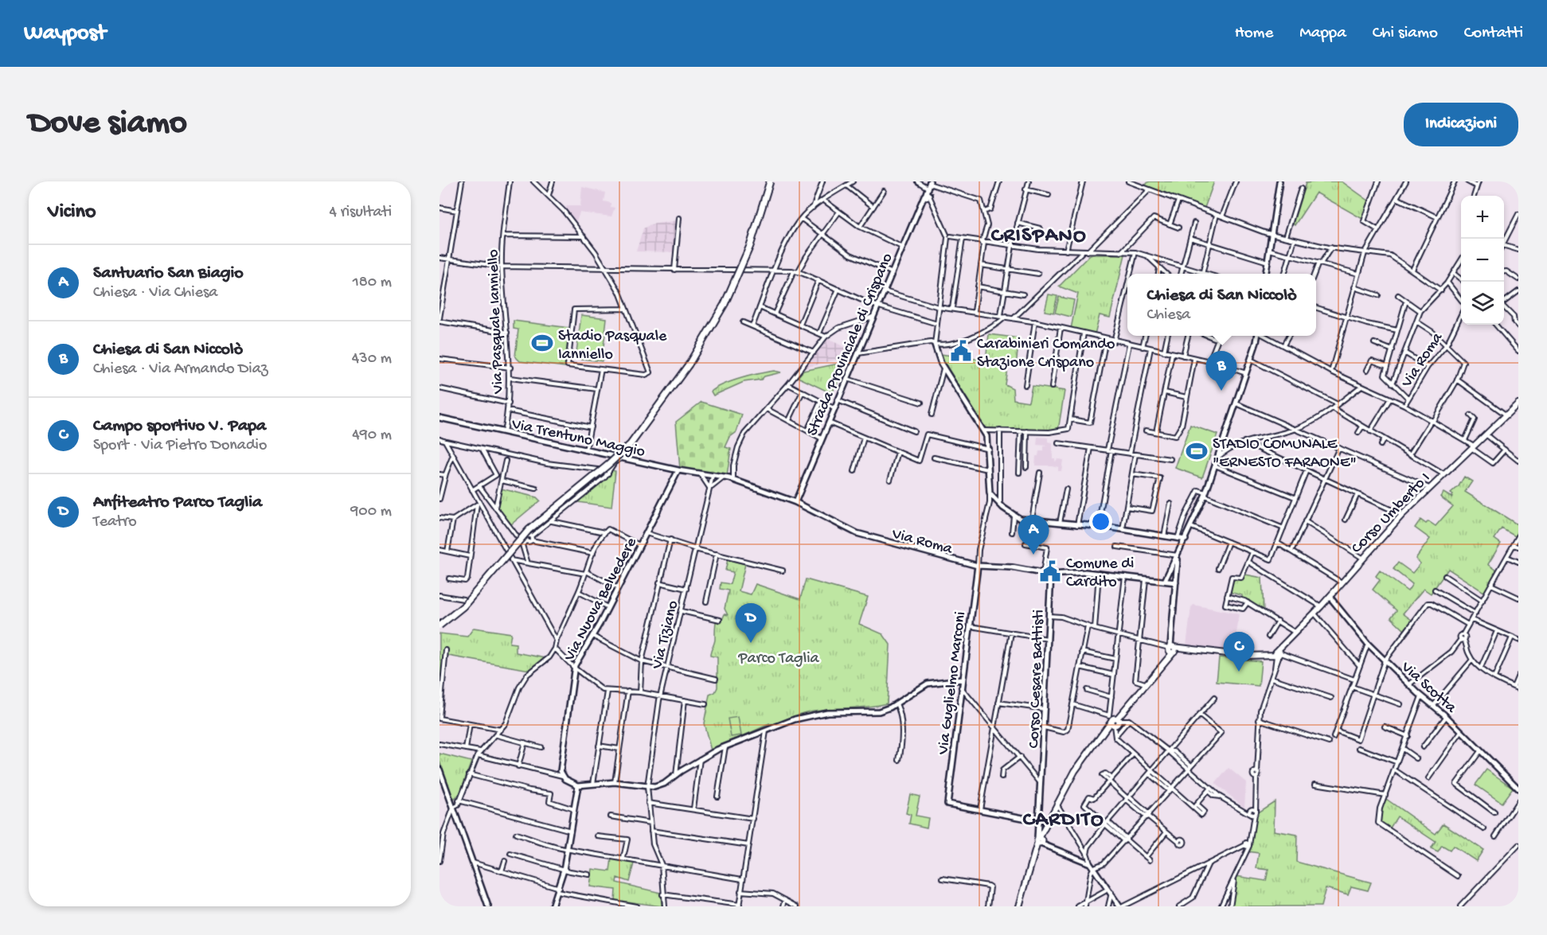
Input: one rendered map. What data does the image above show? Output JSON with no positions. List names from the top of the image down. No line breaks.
{"streets":{"main road":["Corso Umberto I"],"street":["Via Pasquale Ianniello","Strada Provinciale di Crispano","Via Roma","Via Trentuno Maggio","Via Nuova Belvedere","Via Tiziano","Corso Cesare Battisti","Via Guglielmo Marconi","Via Scotta"]},"crossings":[["Via Pasquale Ianniello","Via Trentuno Maggio"],["Strada Provinciale di Crispano","Via Roma"],["Via Roma","Via Trentuno Maggio"],["Via Roma","Corso Cesare Battisti"],["Via Roma","Via Guglielmo Marconi"],["Via Trentuno Maggio","Via Nuova Belvedere"],["Via Trentuno Maggio","Via Tiziano"],["Corso Umberto I","Via Scotta"]],"districts":["CRISPANO","CARDITO"],"parks":["Parco Taglia"],"places":{"sports":["Stadio Pasquale Ianniello","STADIO COMUNALE \"ERNESTO FARAONE\""],"public building":["Carabinieri Comando Stazione Crispano","Comune di Cardito"]},"page":{"header":"Waypost","nav":["Home","Mappa","Chi siamo","Contatti"],"buttons":"Indicazioni","title":"Dove siamo","heading":["Vicino","4 risultati"],"map_buttons":["+","−"],"list":[{"mark":"A","name":"Santuario San Biagio","note":"Chiesa · Via Chiesa","value":"180 m"},{"mark":"B","name":"Chiesa di San Niccolò","note":"Chiesa · Via Armando Diaz","value":"430 m"},{"mark":"C","name":"Campo sportivo V. Papa","note":"Sport · Via Pietro Donadio","value":"490 m"},{"mark":"D","name":"Anfiteatro Parco Taglia","note":"Teatro","value":"900 m"}],"popup":["Chiesa di San Niccolò","Chiesa"],"pins":["B","A","D","C"]}}
